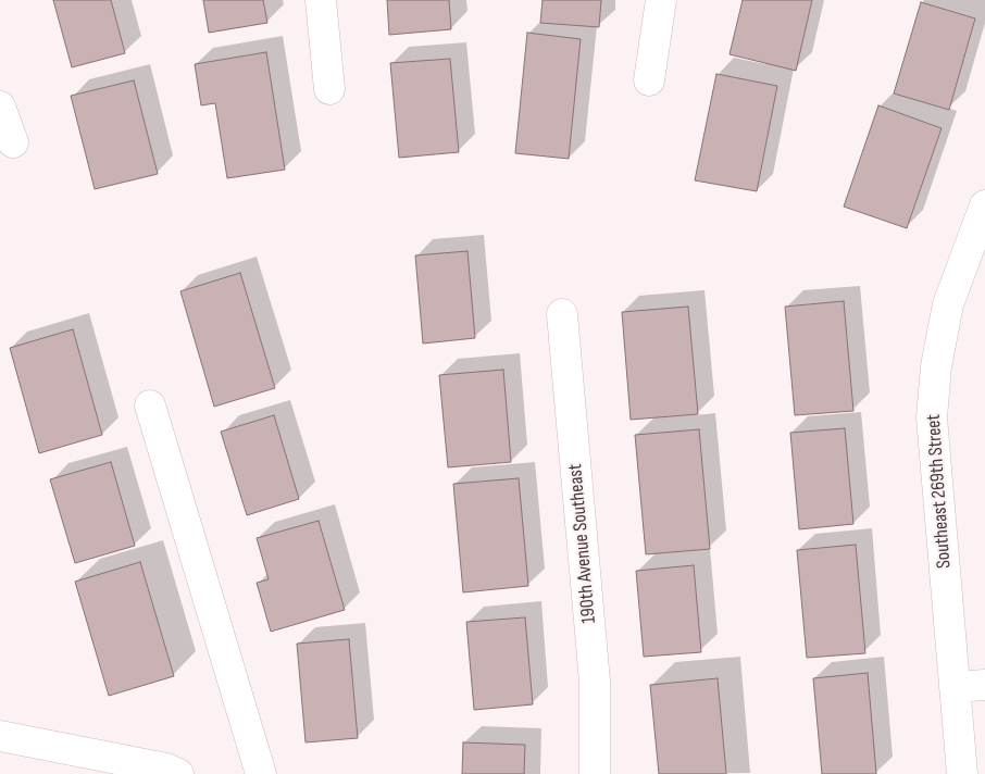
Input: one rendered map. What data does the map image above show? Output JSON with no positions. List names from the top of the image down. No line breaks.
{"streets":{"street":["Southeast 269th Street","190th Avenue Southeast"]}}
